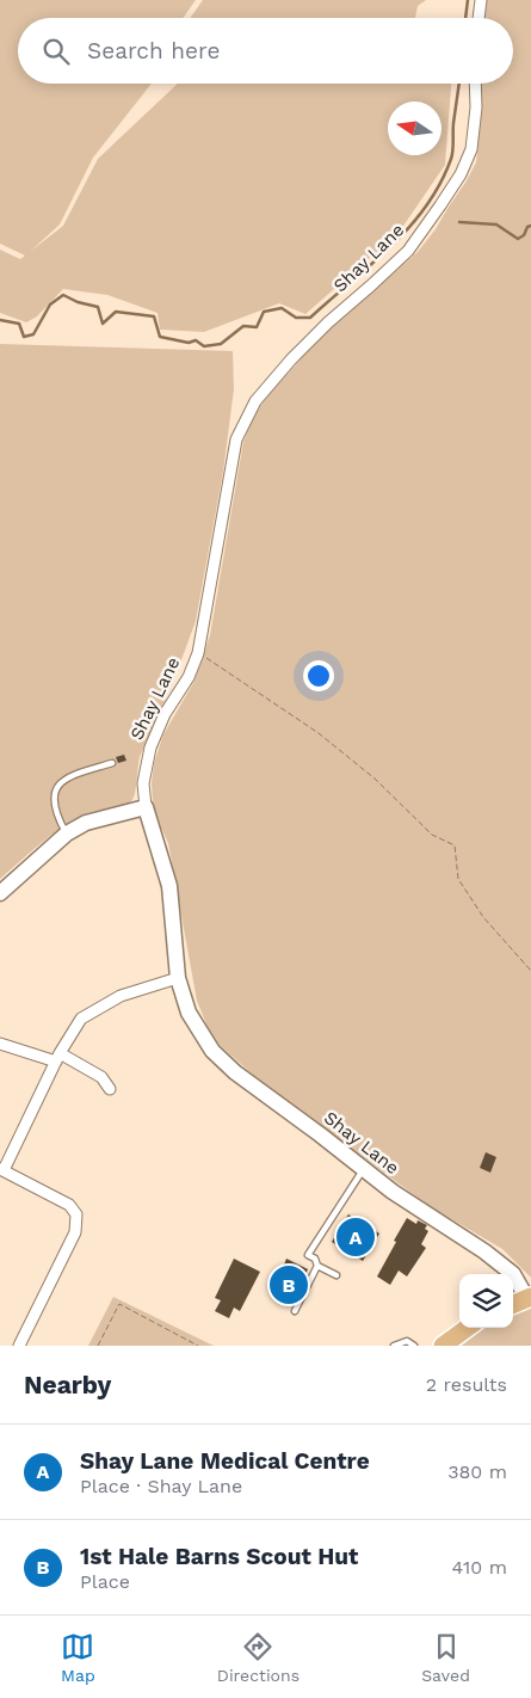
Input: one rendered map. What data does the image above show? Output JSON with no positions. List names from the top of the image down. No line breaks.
{"streets":{"street":["Shay Lane"]},"north":"left","page":{"search":"Search here","pins":["A","B"],"heading":["Nearby","2 results"],"list":[{"mark":"A","name":"Shay Lane Medical Centre","note":"Place · Shay Lane","value":"380 m"},{"mark":"B","name":"1st Hale Barns Scout Hut","note":"Place","value":"410 m"}],"nav":["Map","Directions","Saved"]}}
